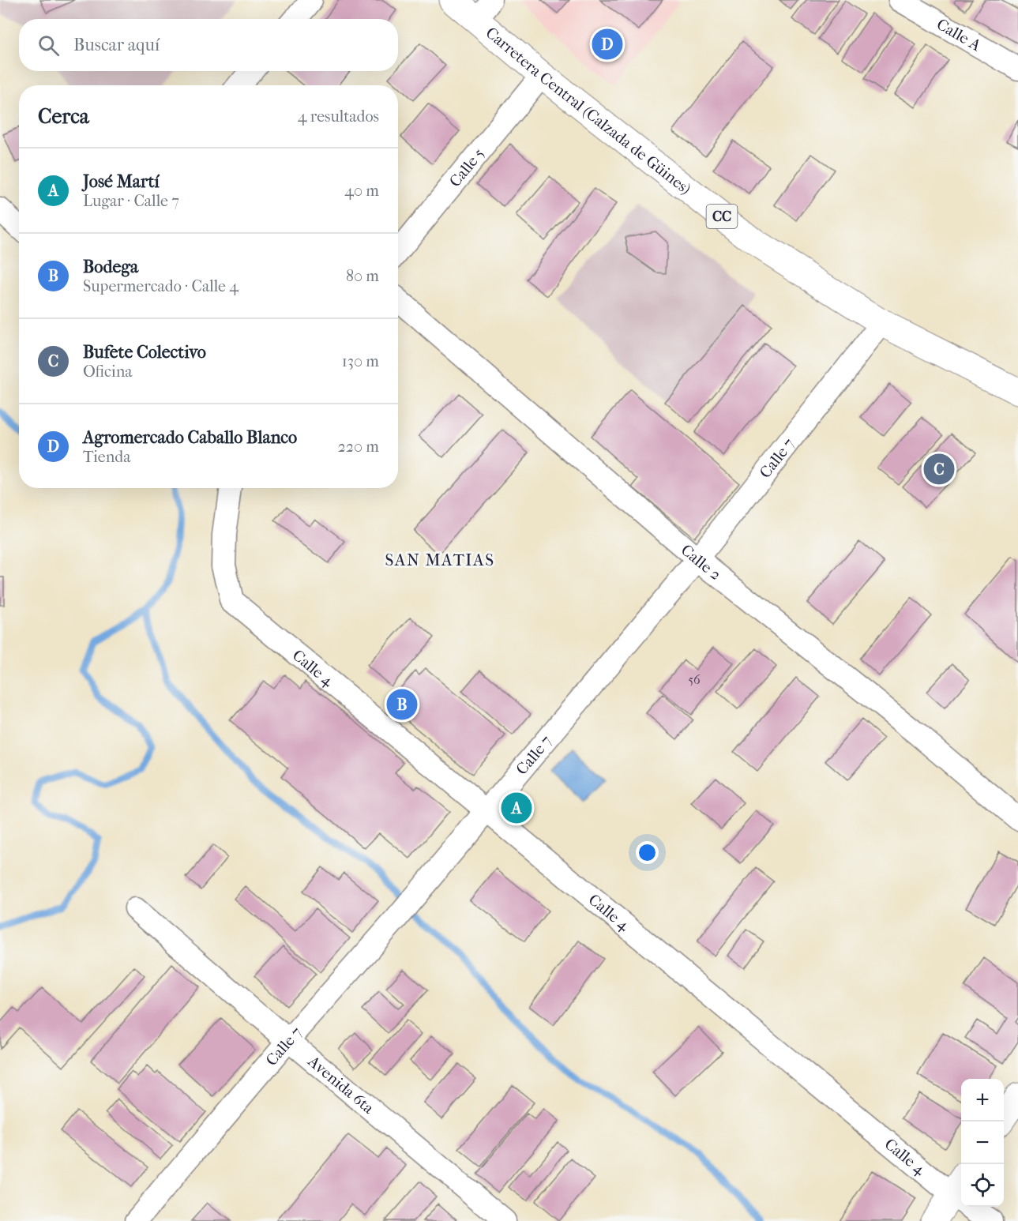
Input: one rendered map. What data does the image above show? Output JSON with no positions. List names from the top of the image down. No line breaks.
{"streets":{"main road":["Carretera Central (Calzada de Güines)","CC"],"street":["Calle A","Calle 5","Calle 7","Calle 2","Calle 4","Avenida 6ta"]},"crossings":[["Carretera Central (Calzada de Güines)","Calle 5"],["Carretera Central (Calzada de Güines)","Calle 7"],["Calle 7","Calle 2"],["Calle 7","Calle 4"],["Calle 7","Avenida 6ta"]],"districts":["SAN MATIAS"],"house_numbers":["56"],"page":{"search":"Buscar aquí","pins":["D","C","B","A"],"heading":["Cerca","4 resultados"],"list":[{"mark":"A","name":"José Martí","note":"Lugar · Calle 7","value":"40 m"},{"mark":"B","name":"Bodega","note":"Supermercado · Calle 4","value":"80 m"},{"mark":"C","name":"Bufete Colectivo","note":"Oficina","value":"130 m"},{"mark":"D","name":"Agromercado Caballo Blanco","note":"Tienda","value":"220 m"}],"map_buttons":["+","−"]}}
